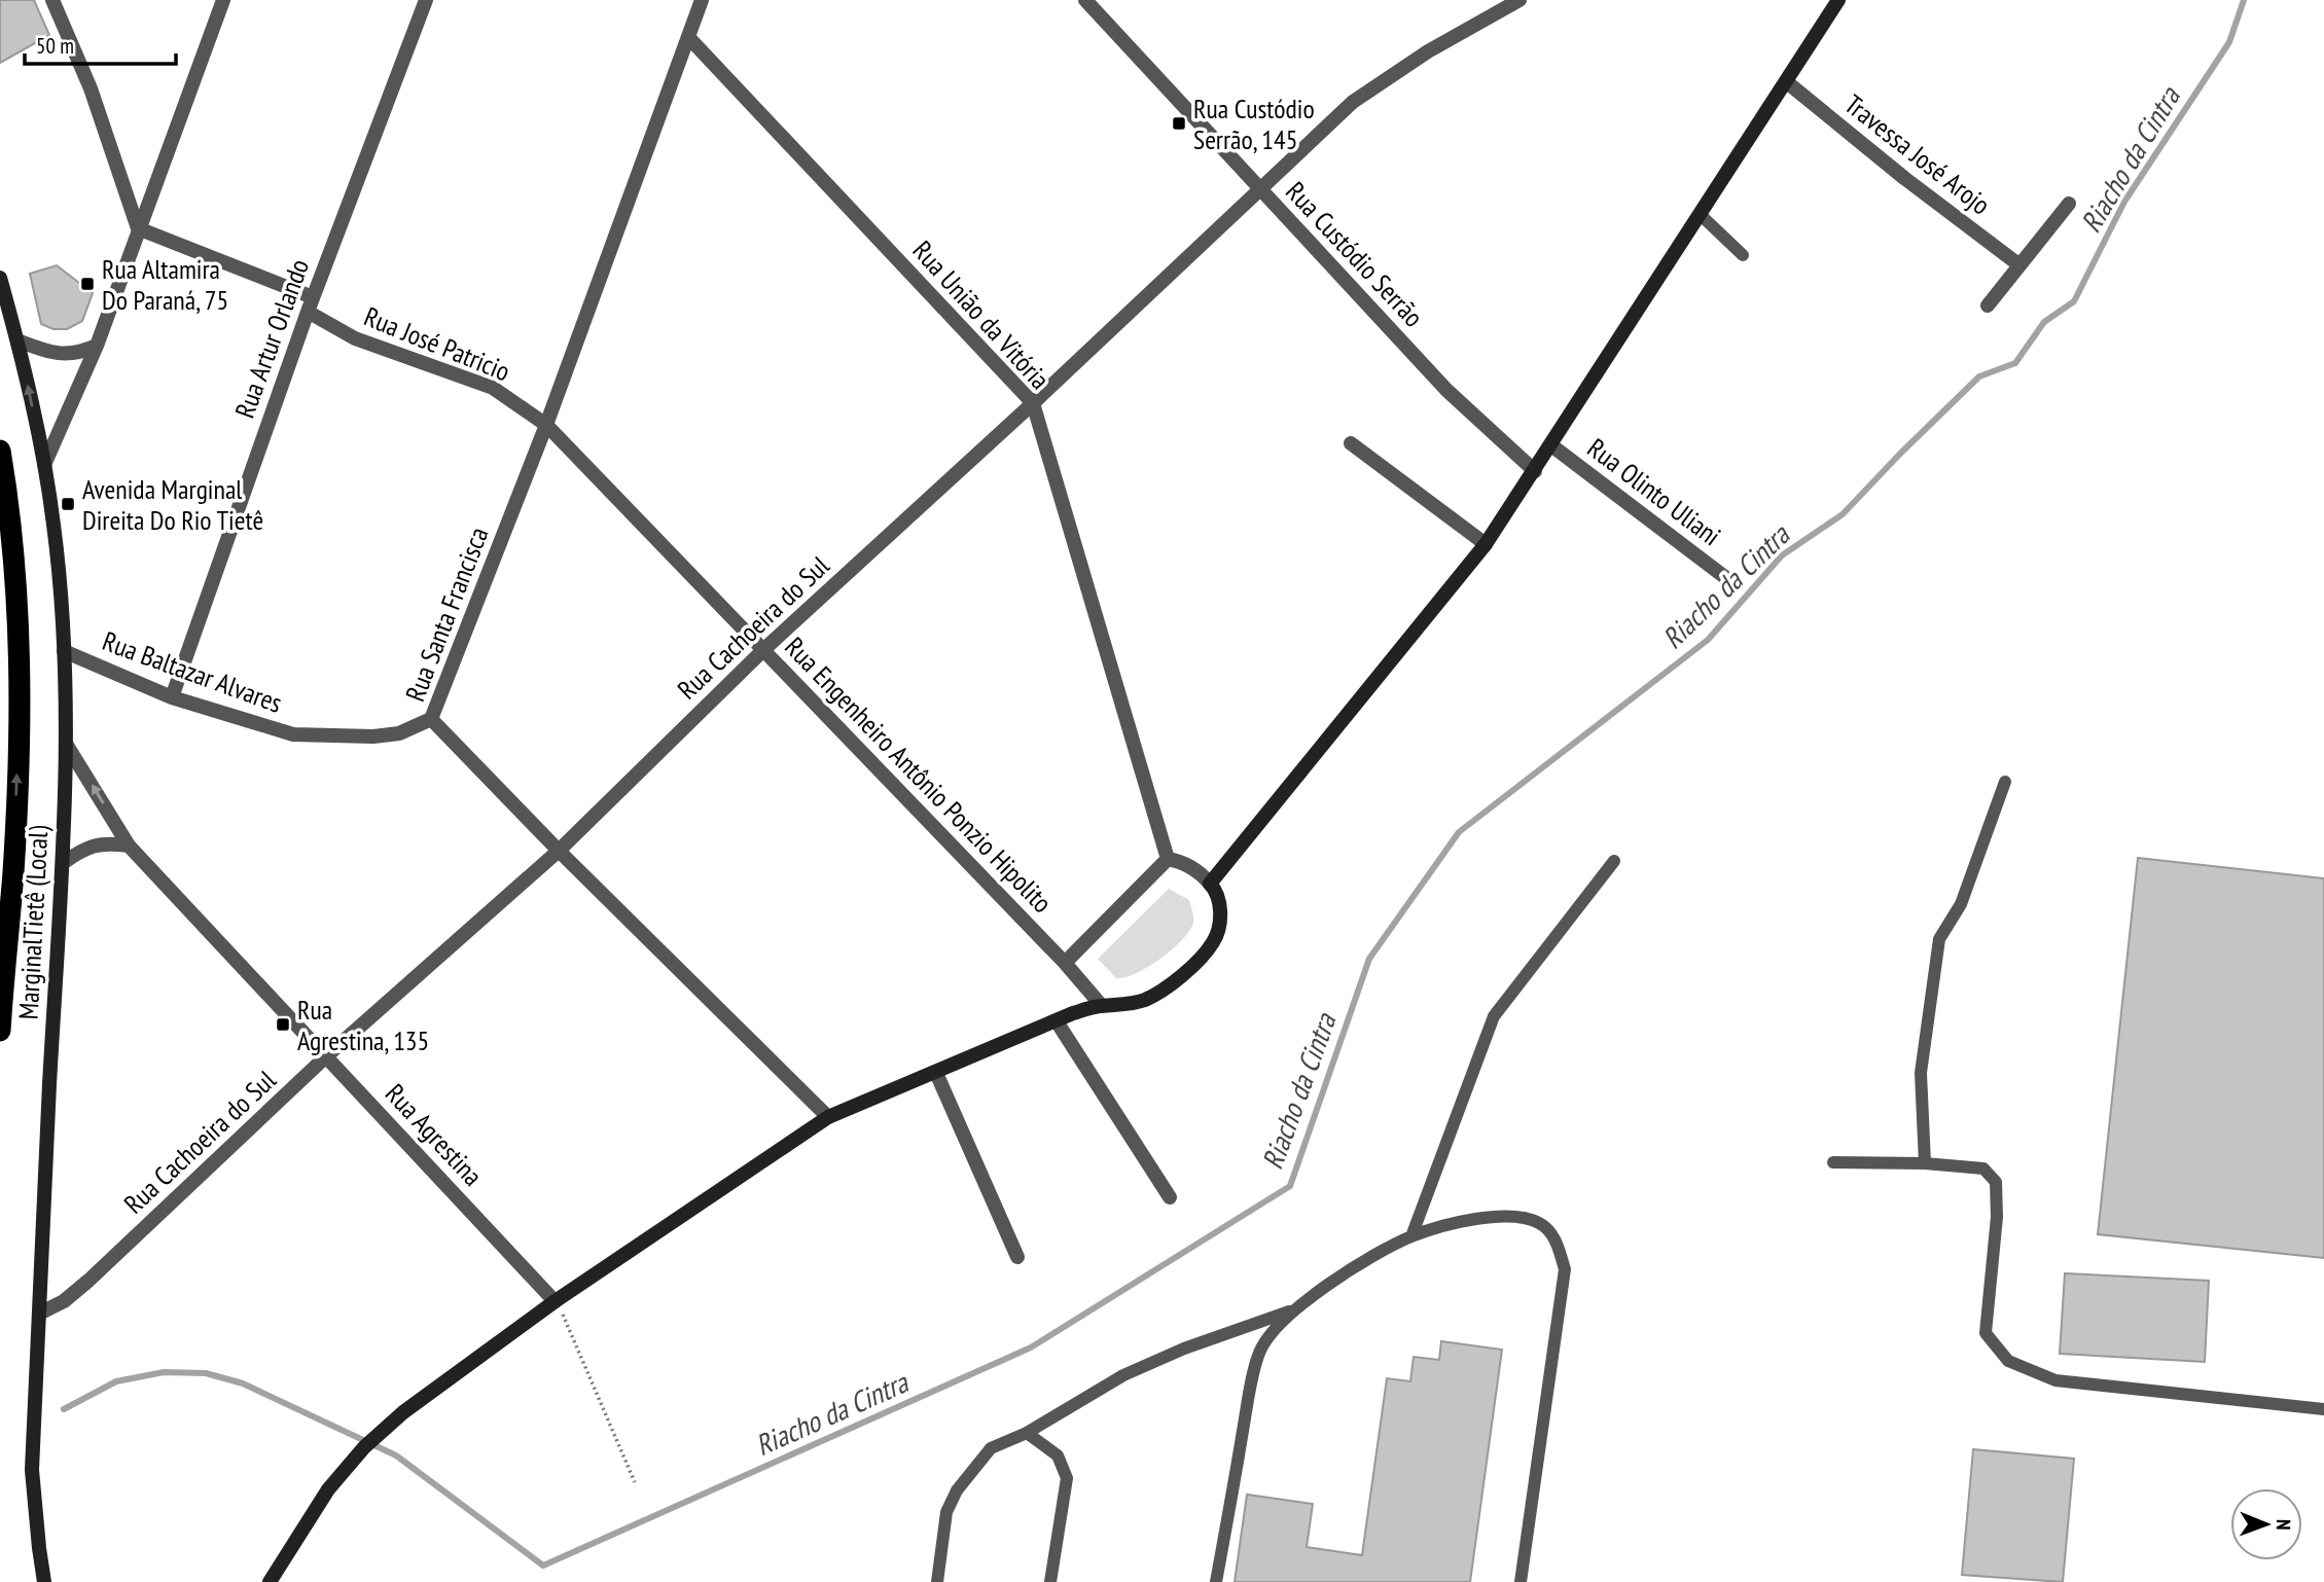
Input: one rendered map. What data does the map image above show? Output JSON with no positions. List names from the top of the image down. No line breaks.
{"streets":{"street":["Travessa José Arojo","Rua Custódio Serrão","Rua União da Vitória","Rua Artur Orlando","Rua José Patricio","Rua Olinto Uliani","Rua Santa Francisca","Rua Cachoeira do Sul","Rua Baltazar Alvares","Rua Engenheiro Antônio Ponzio Hipolito","MarginalTietê (Local)","Rua Agrestina"]},"crossings":[["Rua Custódio Serrão","Rua Cachoeira do Sul"],["Rua União da Vitória","Rua Santa Francisca"],["Rua União da Vitória","Rua Cachoeira do Sul"],["Rua Artur Orlando","Rua José Patricio"],["Rua Artur Orlando","Rua Baltazar Alvares"],["Rua José Patricio","Rua Santa Francisca"],["Rua José Patricio","Rua Engenheiro Antônio Ponzio Hipolito"],["Rua Santa Francisca","Rua Cachoeira do Sul"],["Rua Santa Francisca","Rua Baltazar Alvares"],["Rua Santa Francisca","Rua Engenheiro Antônio Ponzio Hipolito"],["Rua Cachoeira do Sul","Rua Engenheiro Antônio Ponzio Hipolito"],["Rua Cachoeira do Sul","MarginalTietê (Local)"],["Rua Cachoeira do Sul","Rua Agrestina"],["Rua Baltazar Alvares","MarginalTietê (Local)"],["MarginalTietê (Local)","Rua Agrestina"]],"water":["Riacho da Cintra"],"places":{"transit":["Rua Custódio Serrão, 145","Rua Altamira Do Paraná, 75","Avenida Marginal Direita Do Rio Tietê","Rua Agrestina, 135"]},"scale_bar":"50 m","north":"right"}
